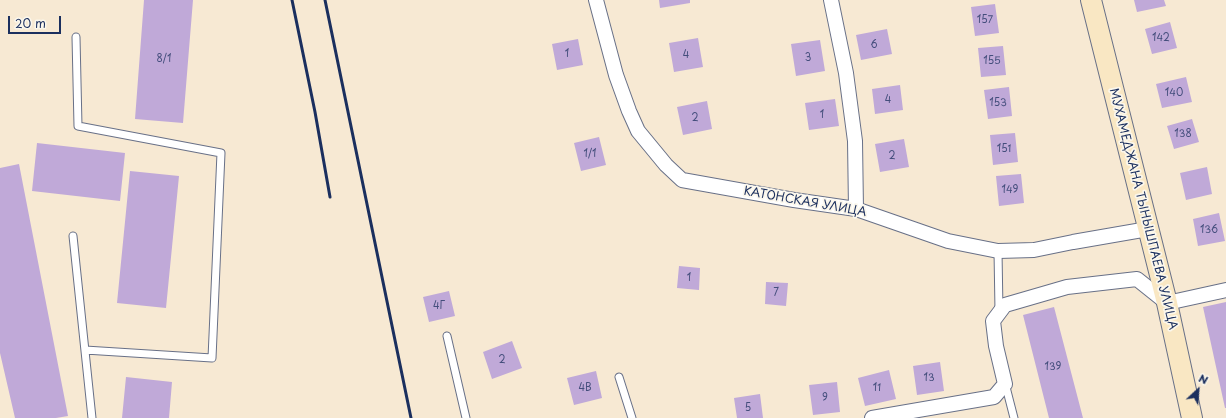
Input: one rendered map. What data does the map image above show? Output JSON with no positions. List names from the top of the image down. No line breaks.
{"streets":{"street":["КАТОНСКАЯ УЛИЦА","МУХАМЕДЖАНА ТЫНЫШПАЕВА УЛИЦА"]},"crossings":[["КАТОНСКАЯ УЛИЦА","МУХАМЕДЖАНА ТЫНЫШПАЕВА УЛИЦА"]],"house_numbers":["157","142","6","1","4","3","8/1","155","140","4","153","1","2","138","151","1/1","2","149","136","1","7","4Г","2","139","13","4В","11","9","5"],"scale_bar":"20 m","north":"top right"}
